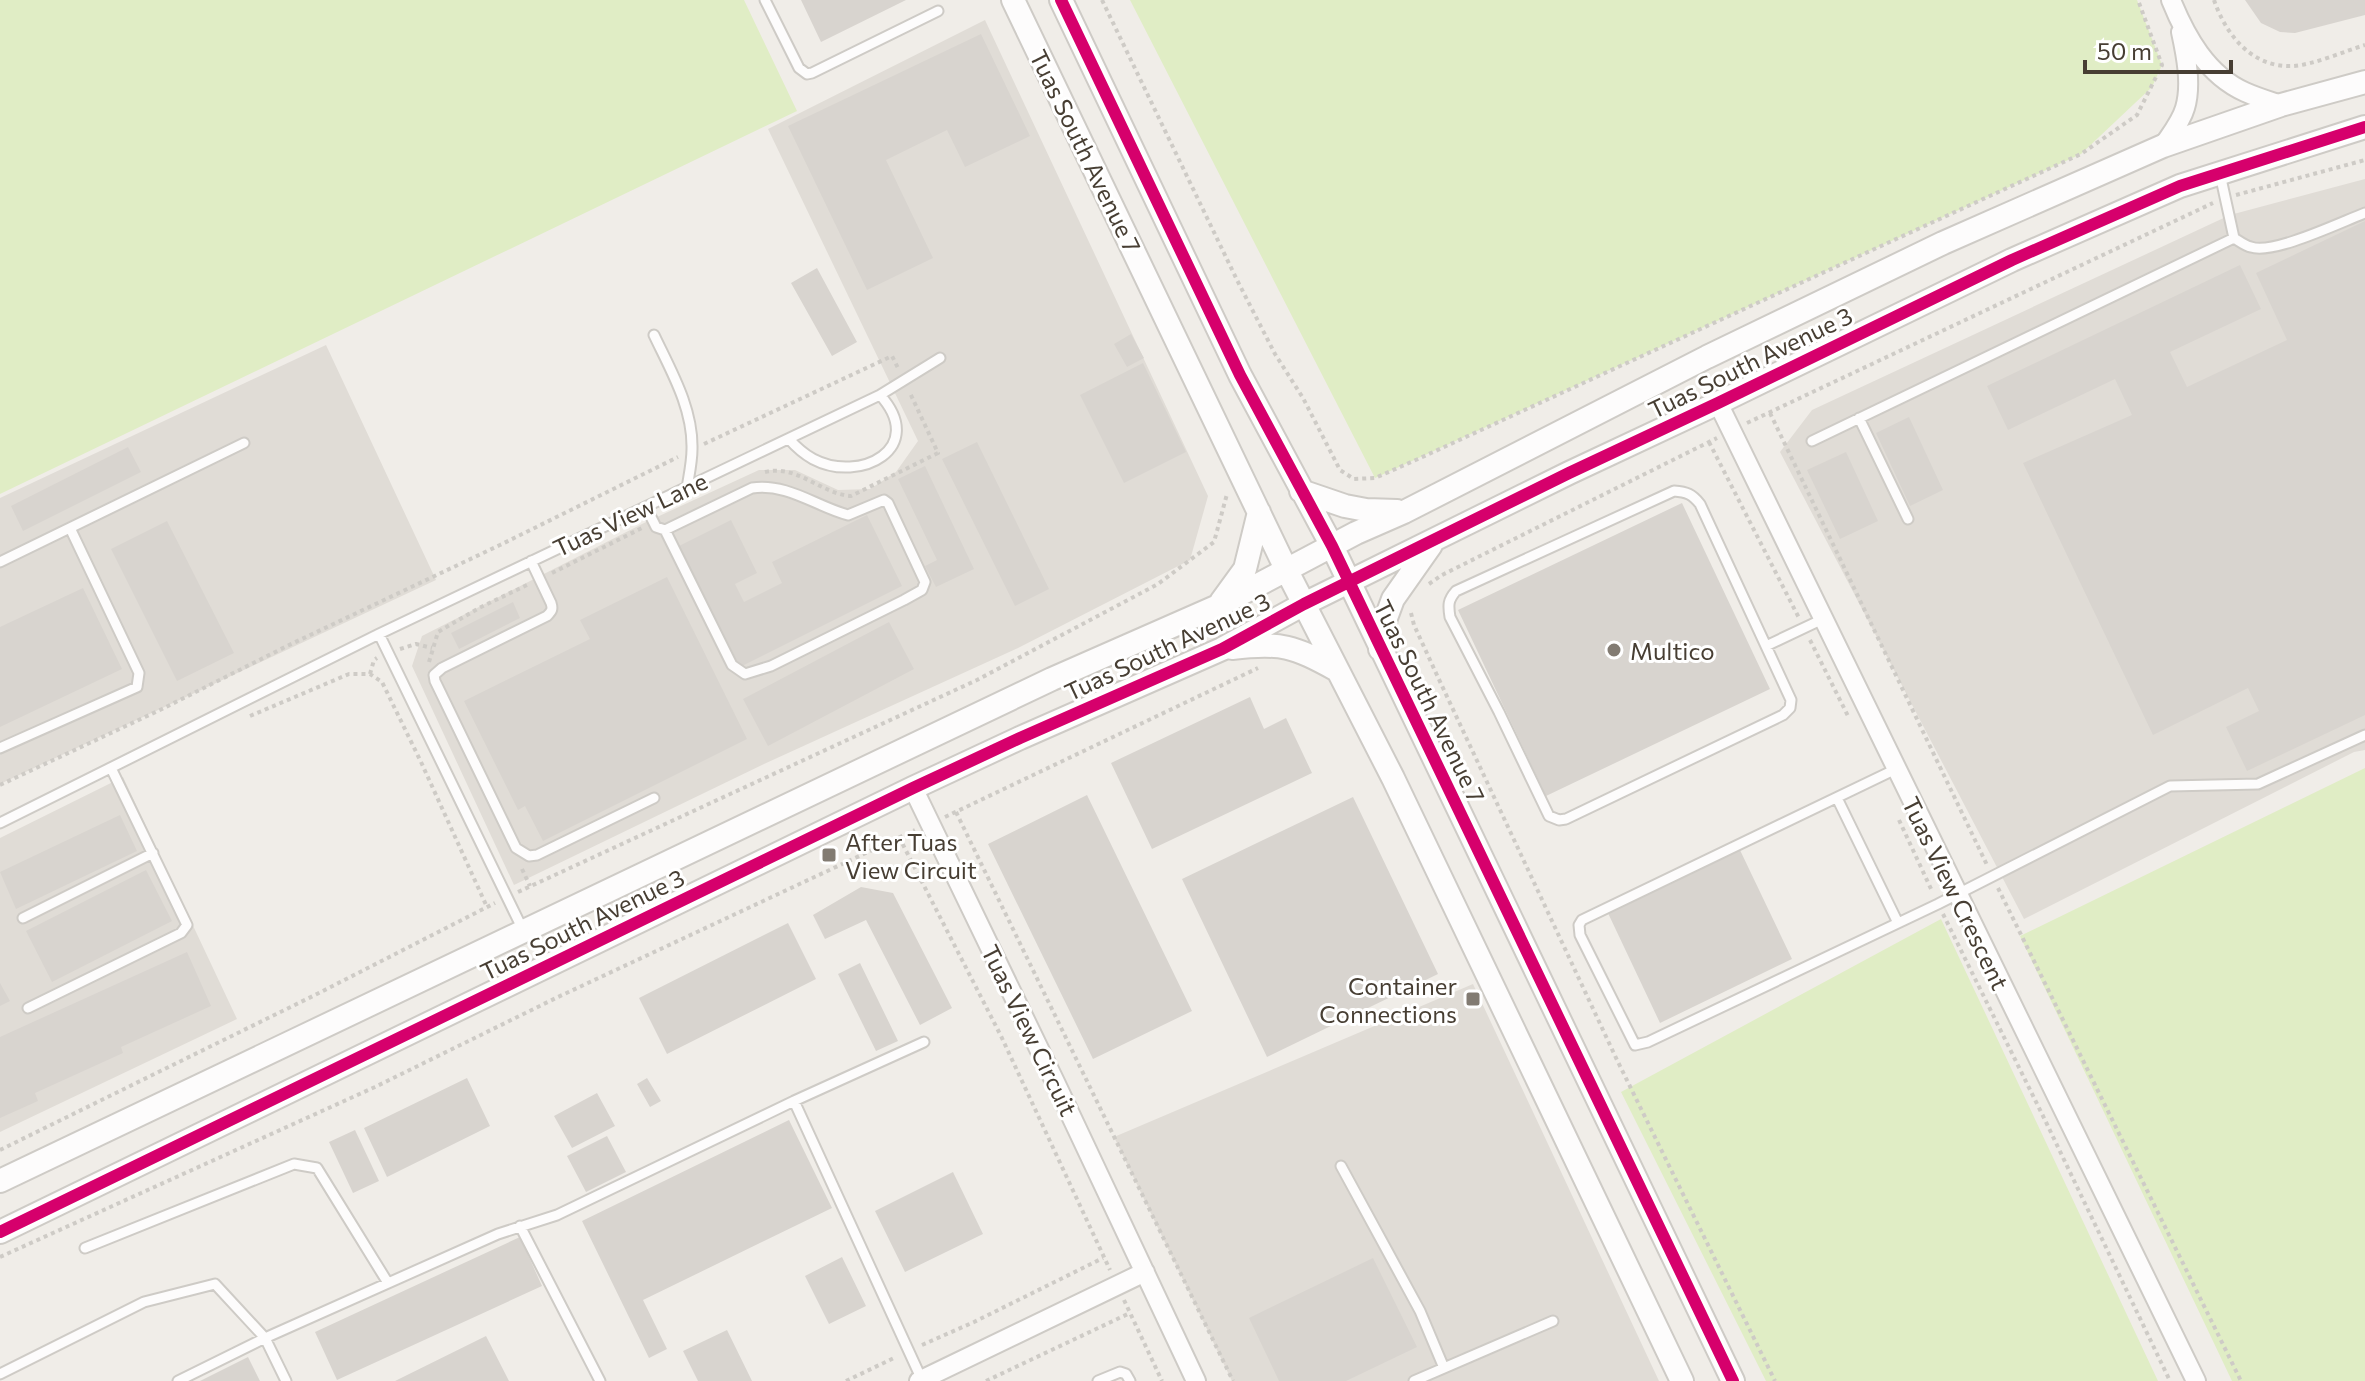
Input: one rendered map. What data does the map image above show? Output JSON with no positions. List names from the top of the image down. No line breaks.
{"streets":{"street":["Tuas South Avenue 7","Tuas South Avenue 3","Tuas View Crescent","Tuas View Circuit"],"lane":["Tuas View Lane"]},"crossings":[["Tuas South Avenue 7","Tuas South Avenue 3"],["Tuas South Avenue 3","Tuas View Crescent"],["Tuas South Avenue 3","Tuas View Circuit"]],"places":{"other":["Multico"],"transit":["After Tuas View Circuit","Container Connections"]},"scale_bar":"50 m"}
